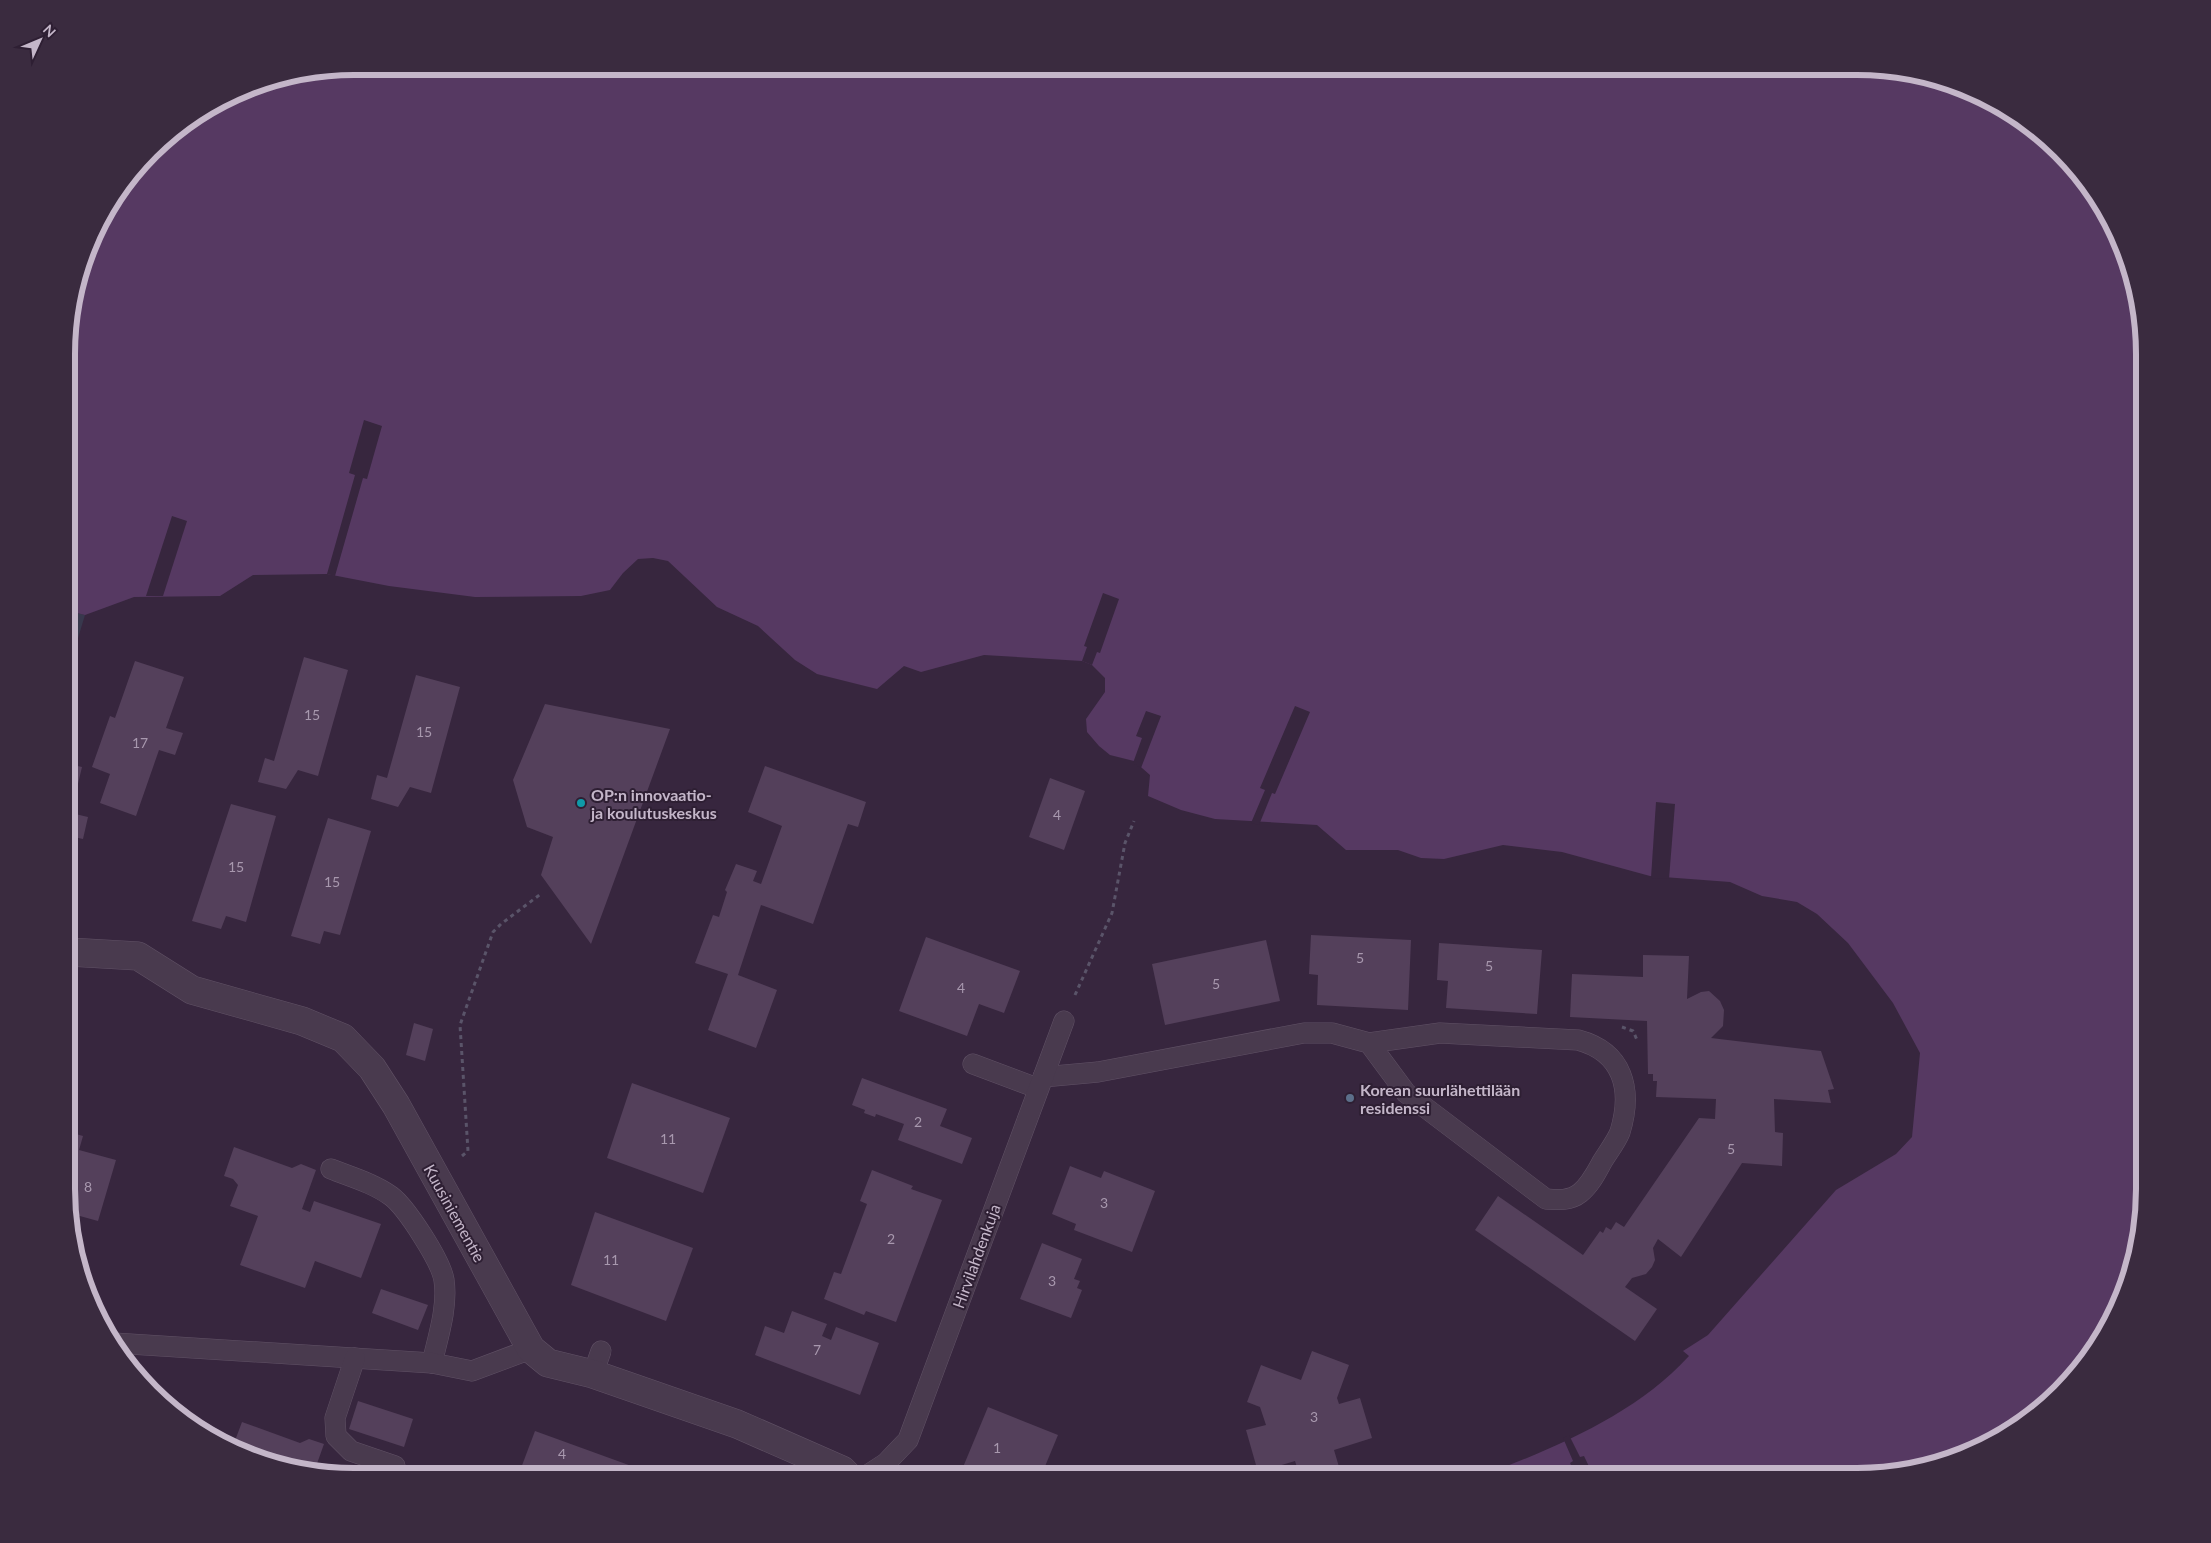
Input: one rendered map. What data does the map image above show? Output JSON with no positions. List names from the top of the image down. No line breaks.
{"streets":{"street":["Kuusiniementie"],"lane":["Hirvilahdenkuja"]},"places":["OP:n innovaatio- ja koulutuskeskus","Korean suurlähettilään residenssi"],"house_numbers":["15","15","17","4","15","15","5","5","5","4","2","11","5","8","3","2","11","3","7","3","1","4"],"north":"top right"}
